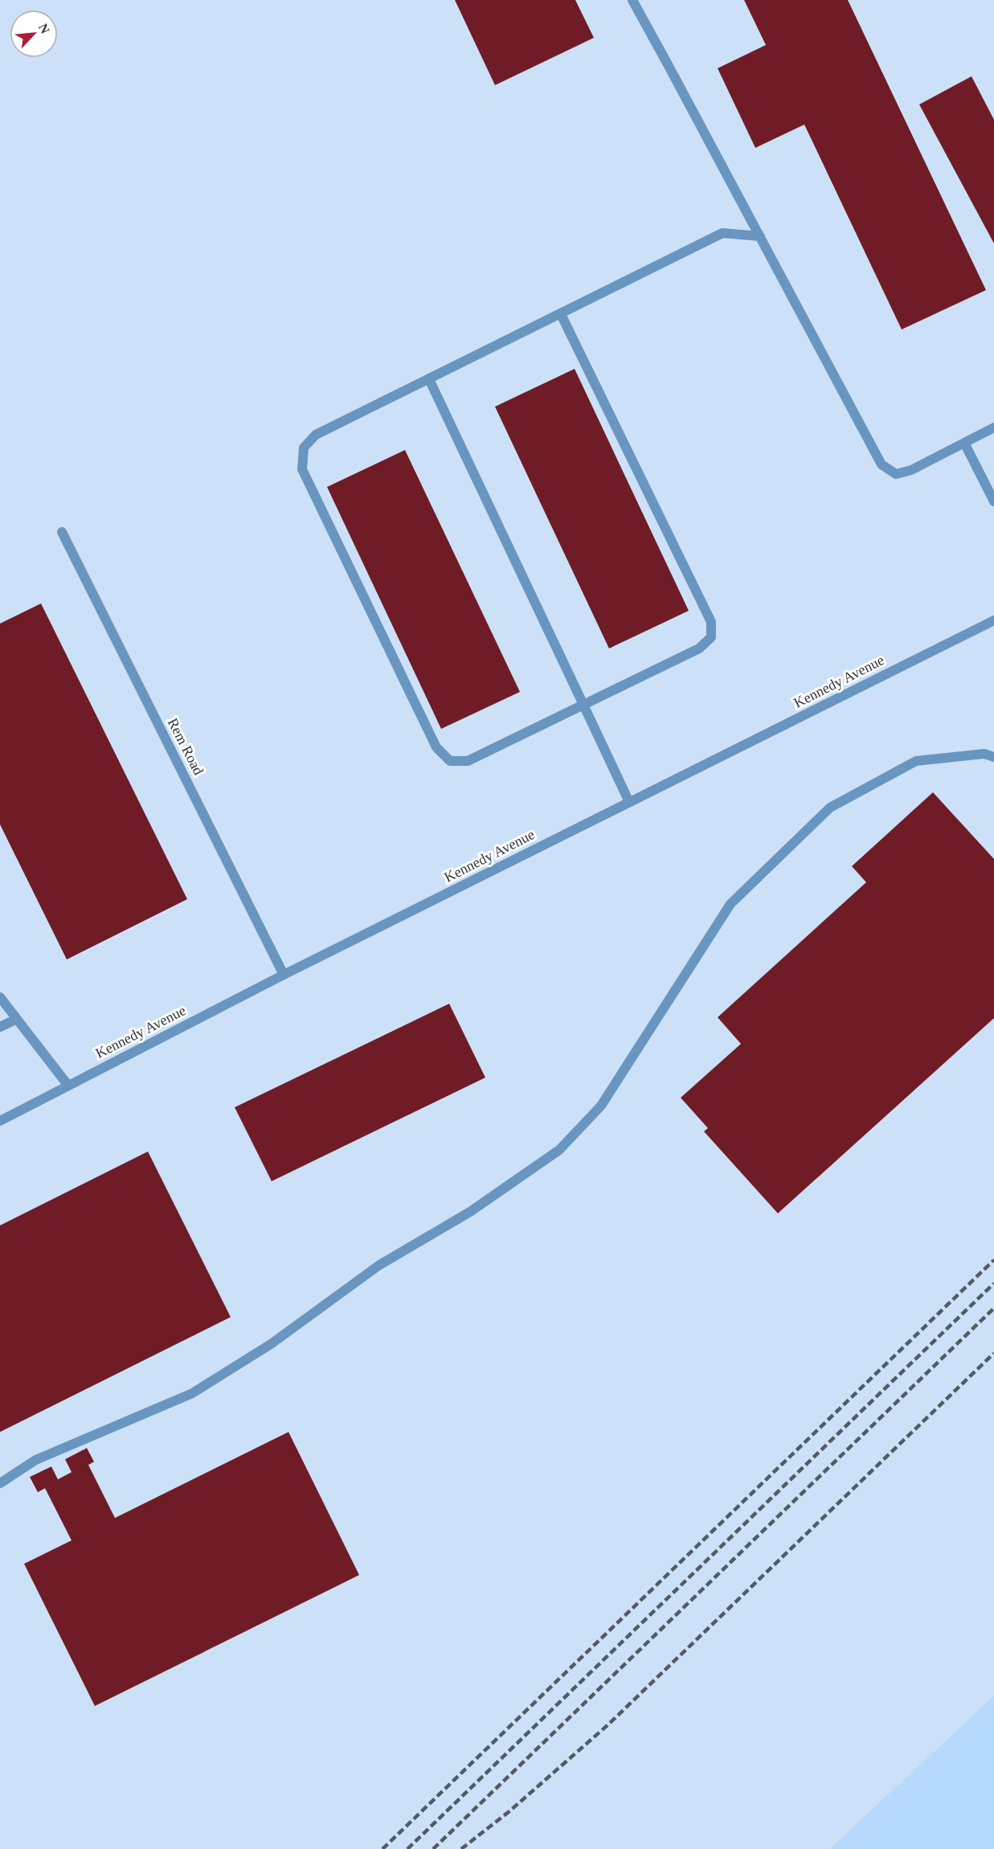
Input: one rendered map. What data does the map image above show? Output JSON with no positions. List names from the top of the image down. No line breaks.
{"streets":{"street":["Kennedy Avenue","Rem Road"]},"crossings":[["Kennedy Avenue","Rem Road"]],"north":"top right"}
